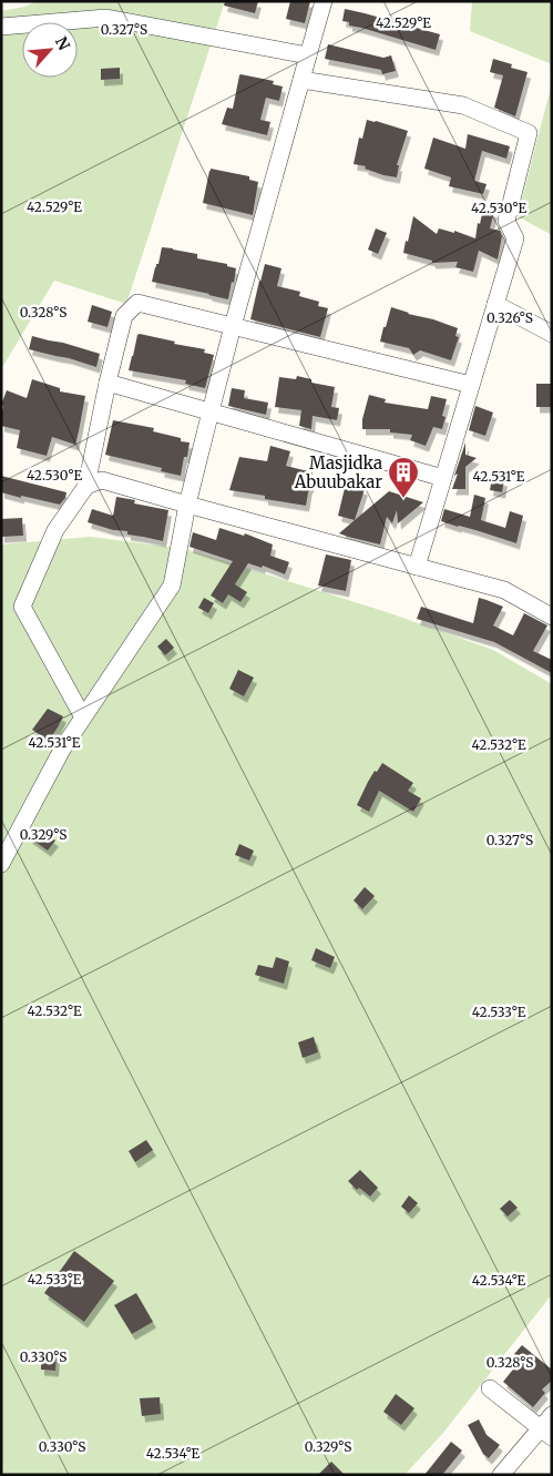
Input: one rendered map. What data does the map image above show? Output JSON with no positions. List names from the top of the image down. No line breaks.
{"places":{"building":["Masjidka Abuubakar"]},"north":"top right","coordinates":["42.529°E","0.327°S","42.530°E","0.328°S","0.326°S","42.531°E","42.532°E","0.329°S","42.533°E","42.534°E","0.330°S"]}
